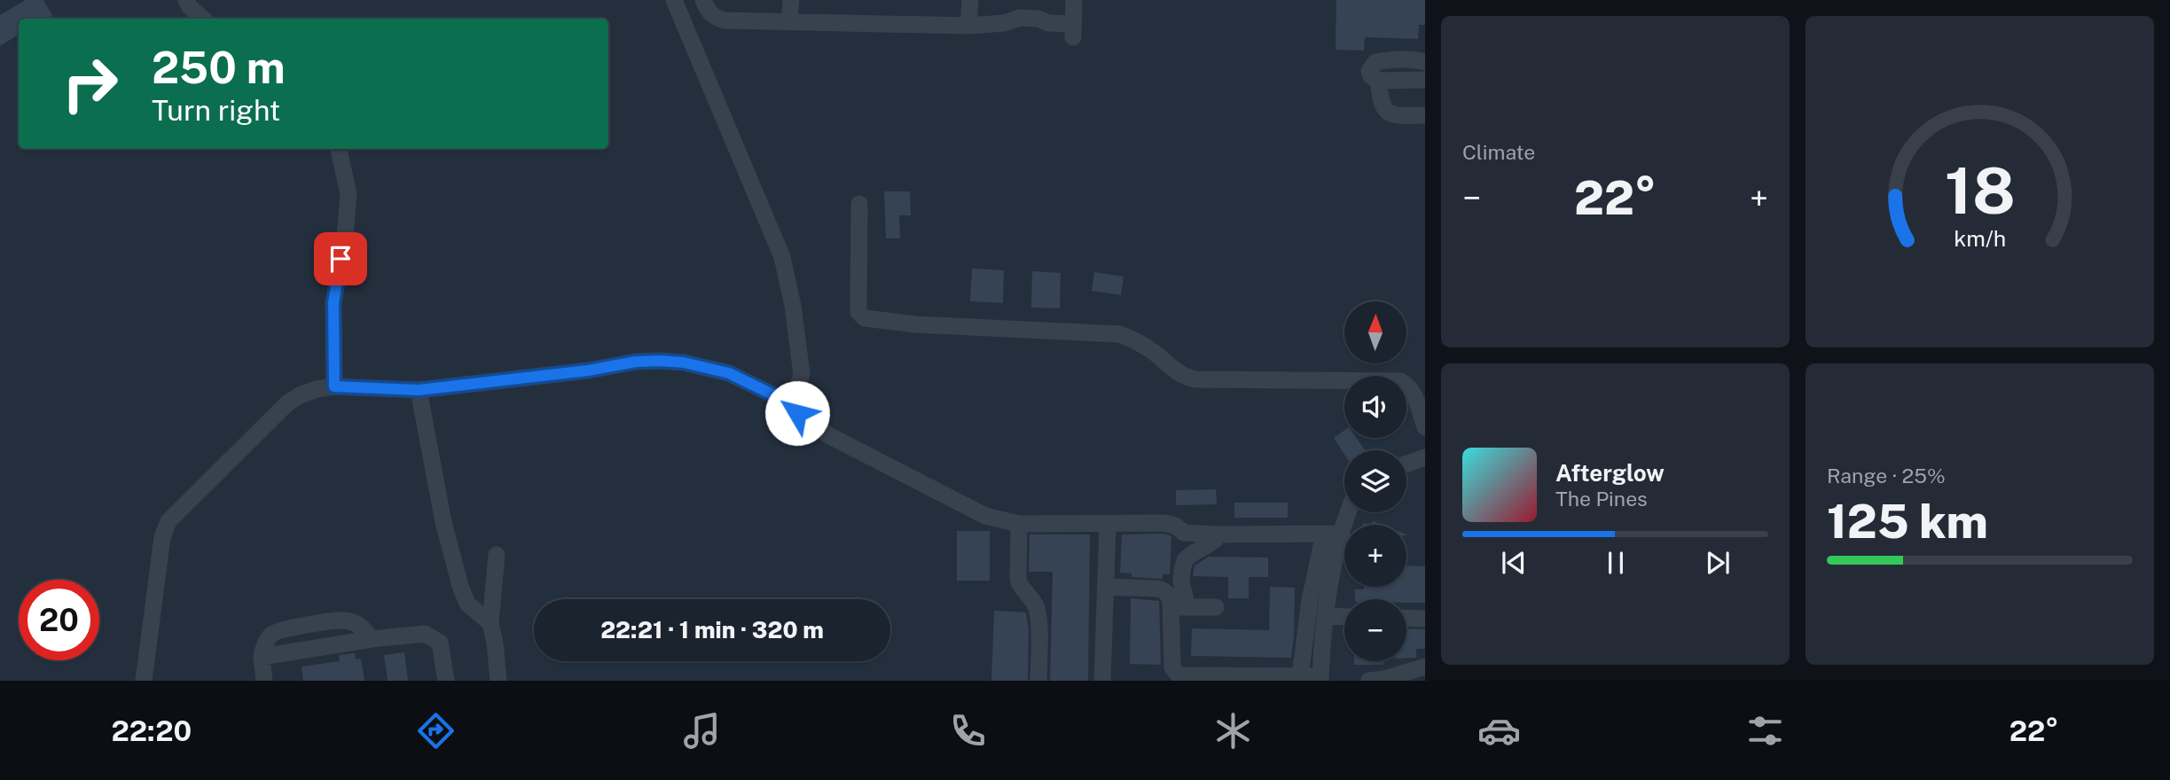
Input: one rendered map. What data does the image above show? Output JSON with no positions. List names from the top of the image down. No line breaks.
{"north":"top","page":{"tile":["Climate",["Range · 25%","125 km"]],"turn":["250 m","Turn right"],"heat":["−","22°","+"],"map_buttons":["+","−"],"song":["Afterglow","The Pines"],"limit":"20","trip":"22:21 · 1 min · 320 m","tabs":["22:20","22°"],"gauge":["18","km/h"]}}
